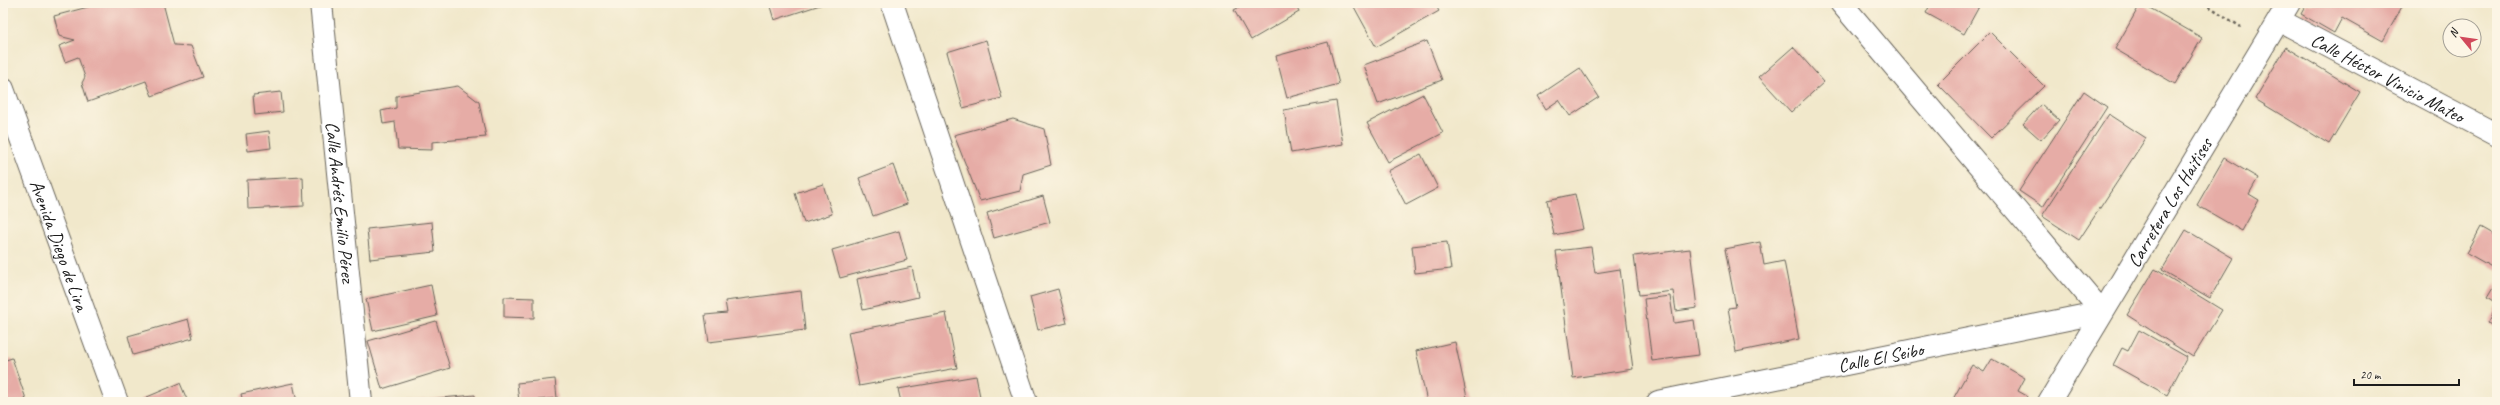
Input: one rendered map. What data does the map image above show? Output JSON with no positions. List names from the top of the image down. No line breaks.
{"streets":{"street":["Calle Héctor Vinicio Mateo","Carretera Los Haitises","Calle Andrés Emilio Pérez","Avenida Diego de Lira","Calle El Seibo"]},"crossings":[["Calle Héctor Vinicio Mateo","Carretera Los Haitises"],["Carretera Los Haitises","Calle El Seibo"]],"scale_bar":"20 m","north":"top left"}
